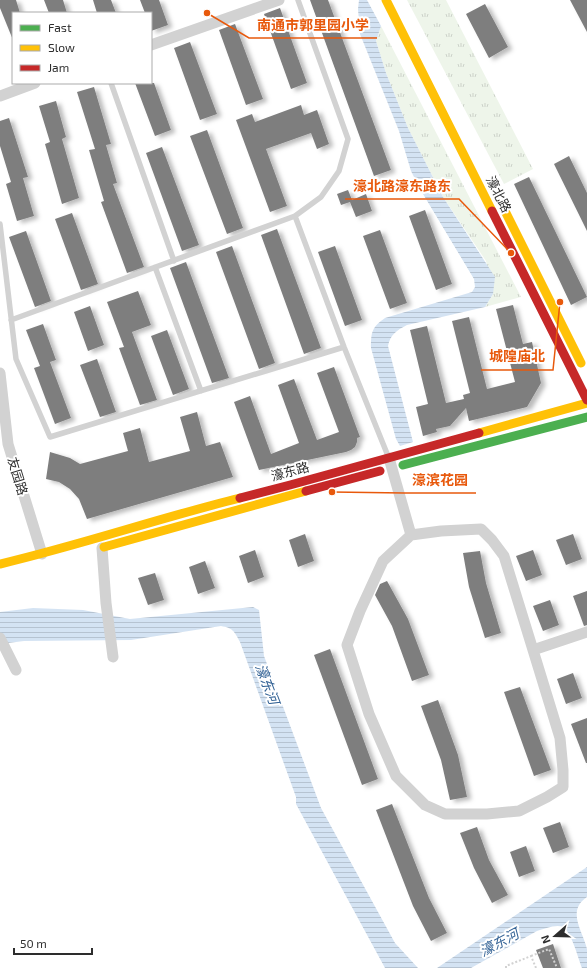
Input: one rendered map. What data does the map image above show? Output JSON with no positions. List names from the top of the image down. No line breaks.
{"streets":{"main road":["濠北路","濠东路"],"street":["友园路"]},"crossings":[["濠东路","友园路"]],"water":["濠东河"],"places":["南通市郭里园小学","濠北路濠东路东","城隍庙北","濠滨花园"],"legend":["Fast","Slow","Jam"],"scale_bar":"50 m","north":"left"}
